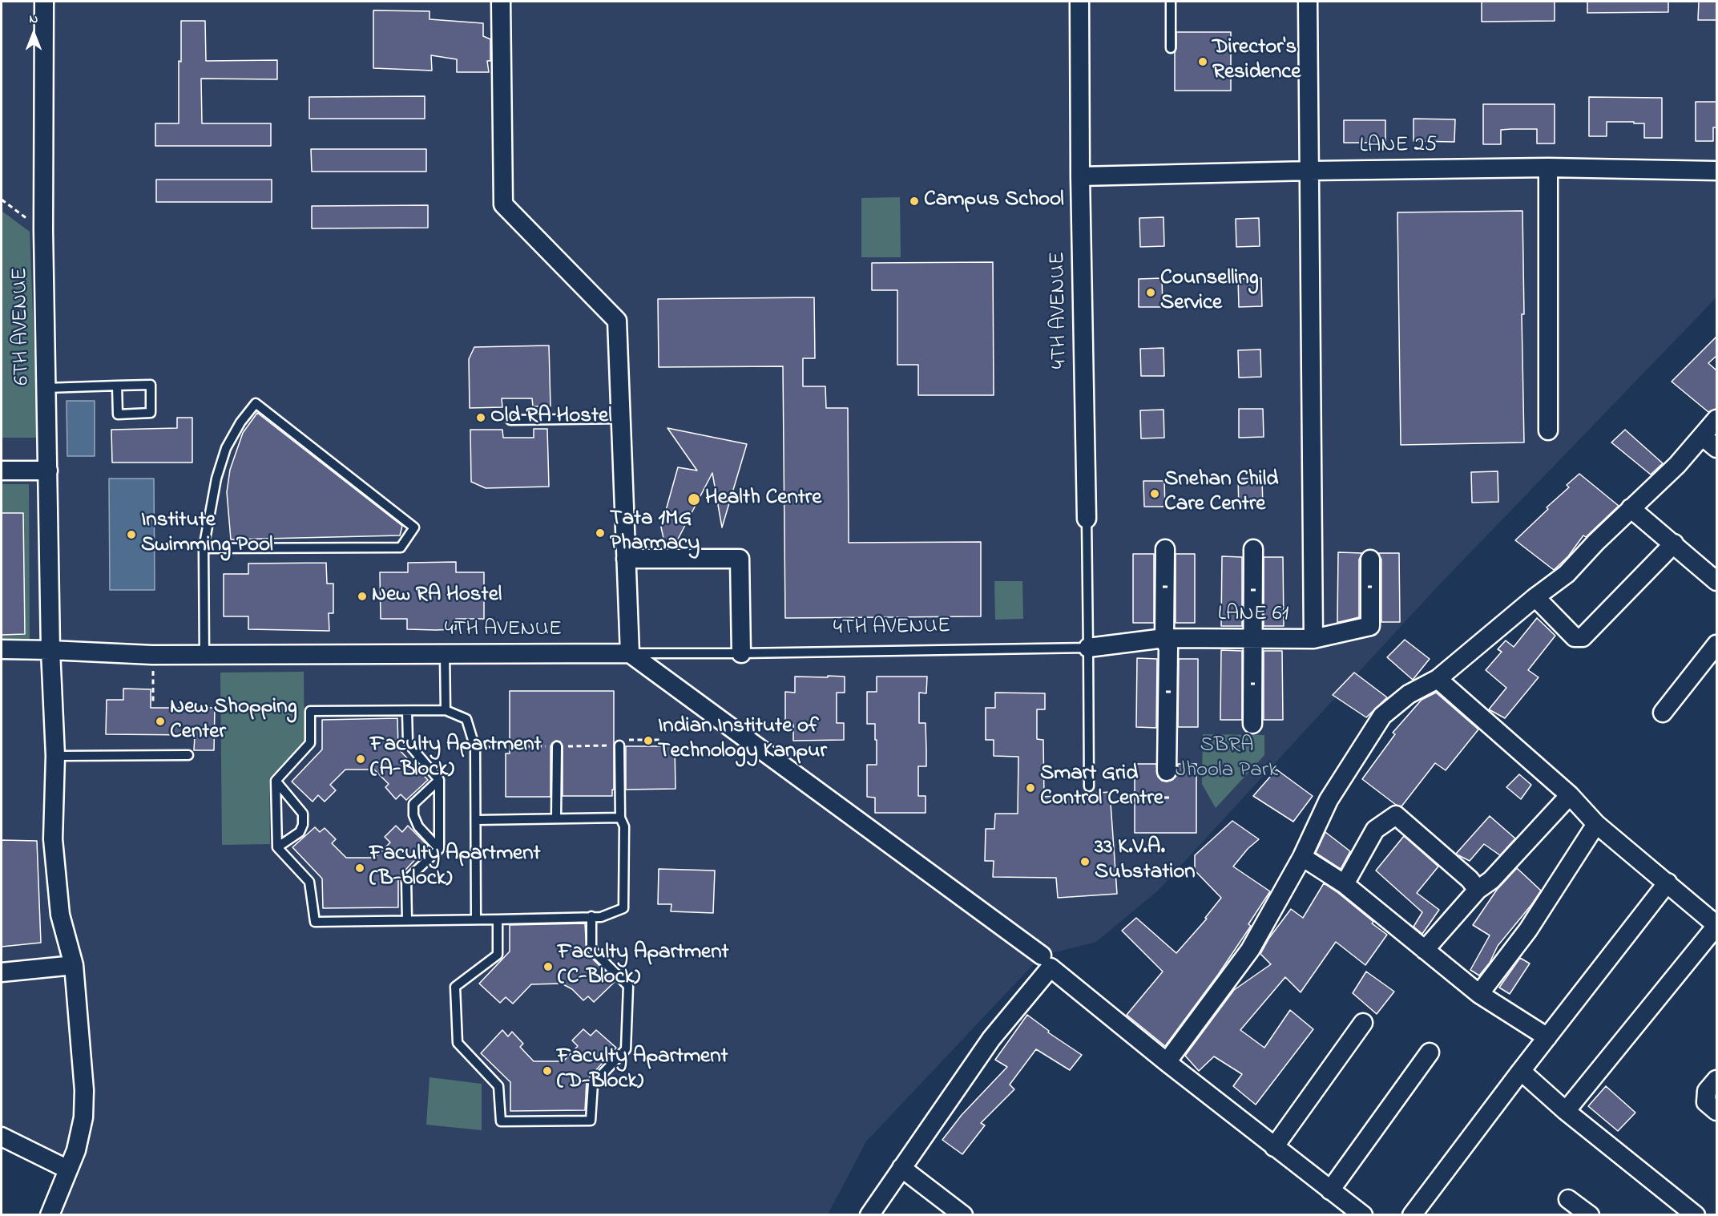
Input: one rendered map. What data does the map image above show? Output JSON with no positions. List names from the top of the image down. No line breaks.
{"streets":{"street":["LANE 25","4TH AVENUE","6TH AVENUE","LANE 61"]},"crossings":[["LANE 25","4TH AVENUE"],["LANE 25","LANE 61"],["4TH AVENUE","6TH AVENUE"],["4TH AVENUE","LANE 61"]],"parks":["SBRA Jhoola Park"],"places":["Director's Residence","Campus School","Counselling Service","Old RA Hostel","Snehan Child Care Centre","Health Centre","Tata 1MG Pharmacy","Institute Swimming Pool","New RA Hostel","New Shopping Center","Indian Institute of Technology Kanpur","Faculty Apartment (A-Block)","Smart Grid Control Centre","33 K.V.A. Substation","Faculty Apartment (B-block)","Faculty Apartment (C-Block)","Faculty Apartment (D-Block)"],"north":"top"}
